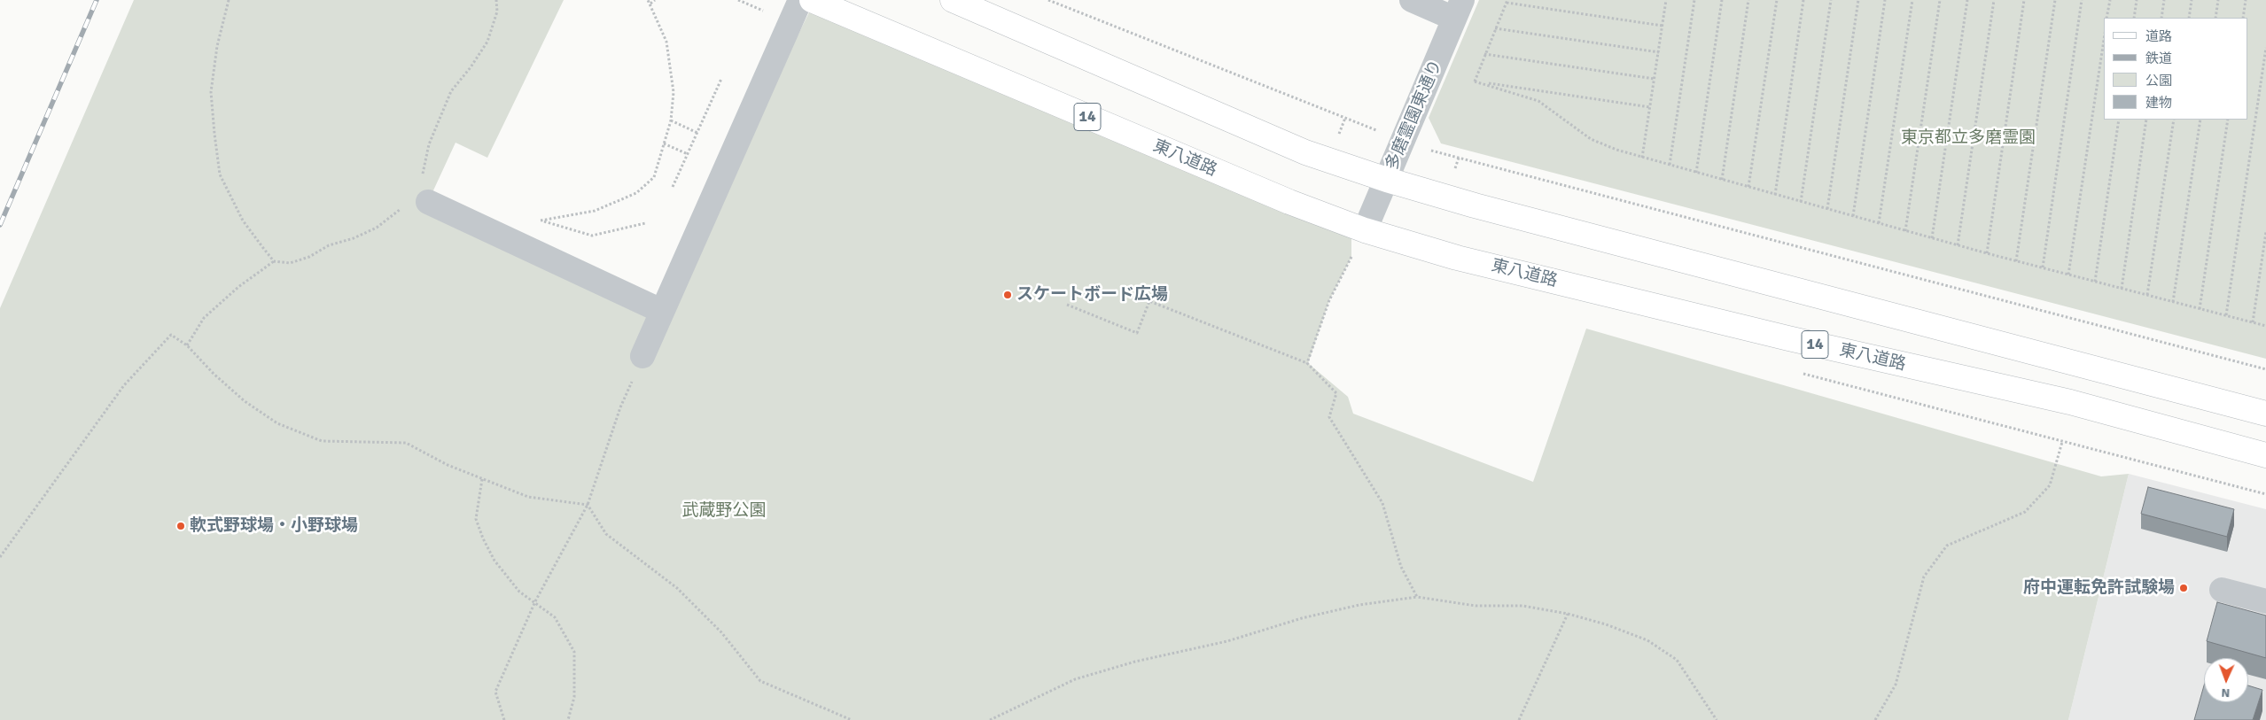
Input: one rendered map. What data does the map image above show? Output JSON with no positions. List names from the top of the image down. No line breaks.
{"streets":{"main road":["14","東八道路"],"street":["多磨霊園東通り"]},"crossings":[["多磨霊園東通り","東八道路"]],"parks":["東京都立多磨霊園","武蔵野公園"],"places":["スケートボード広場","軟式野球場・小野球場","府中運転免許試験場"],"legend":["道路","鉄道","公園","建物"],"north":"bottom"}
